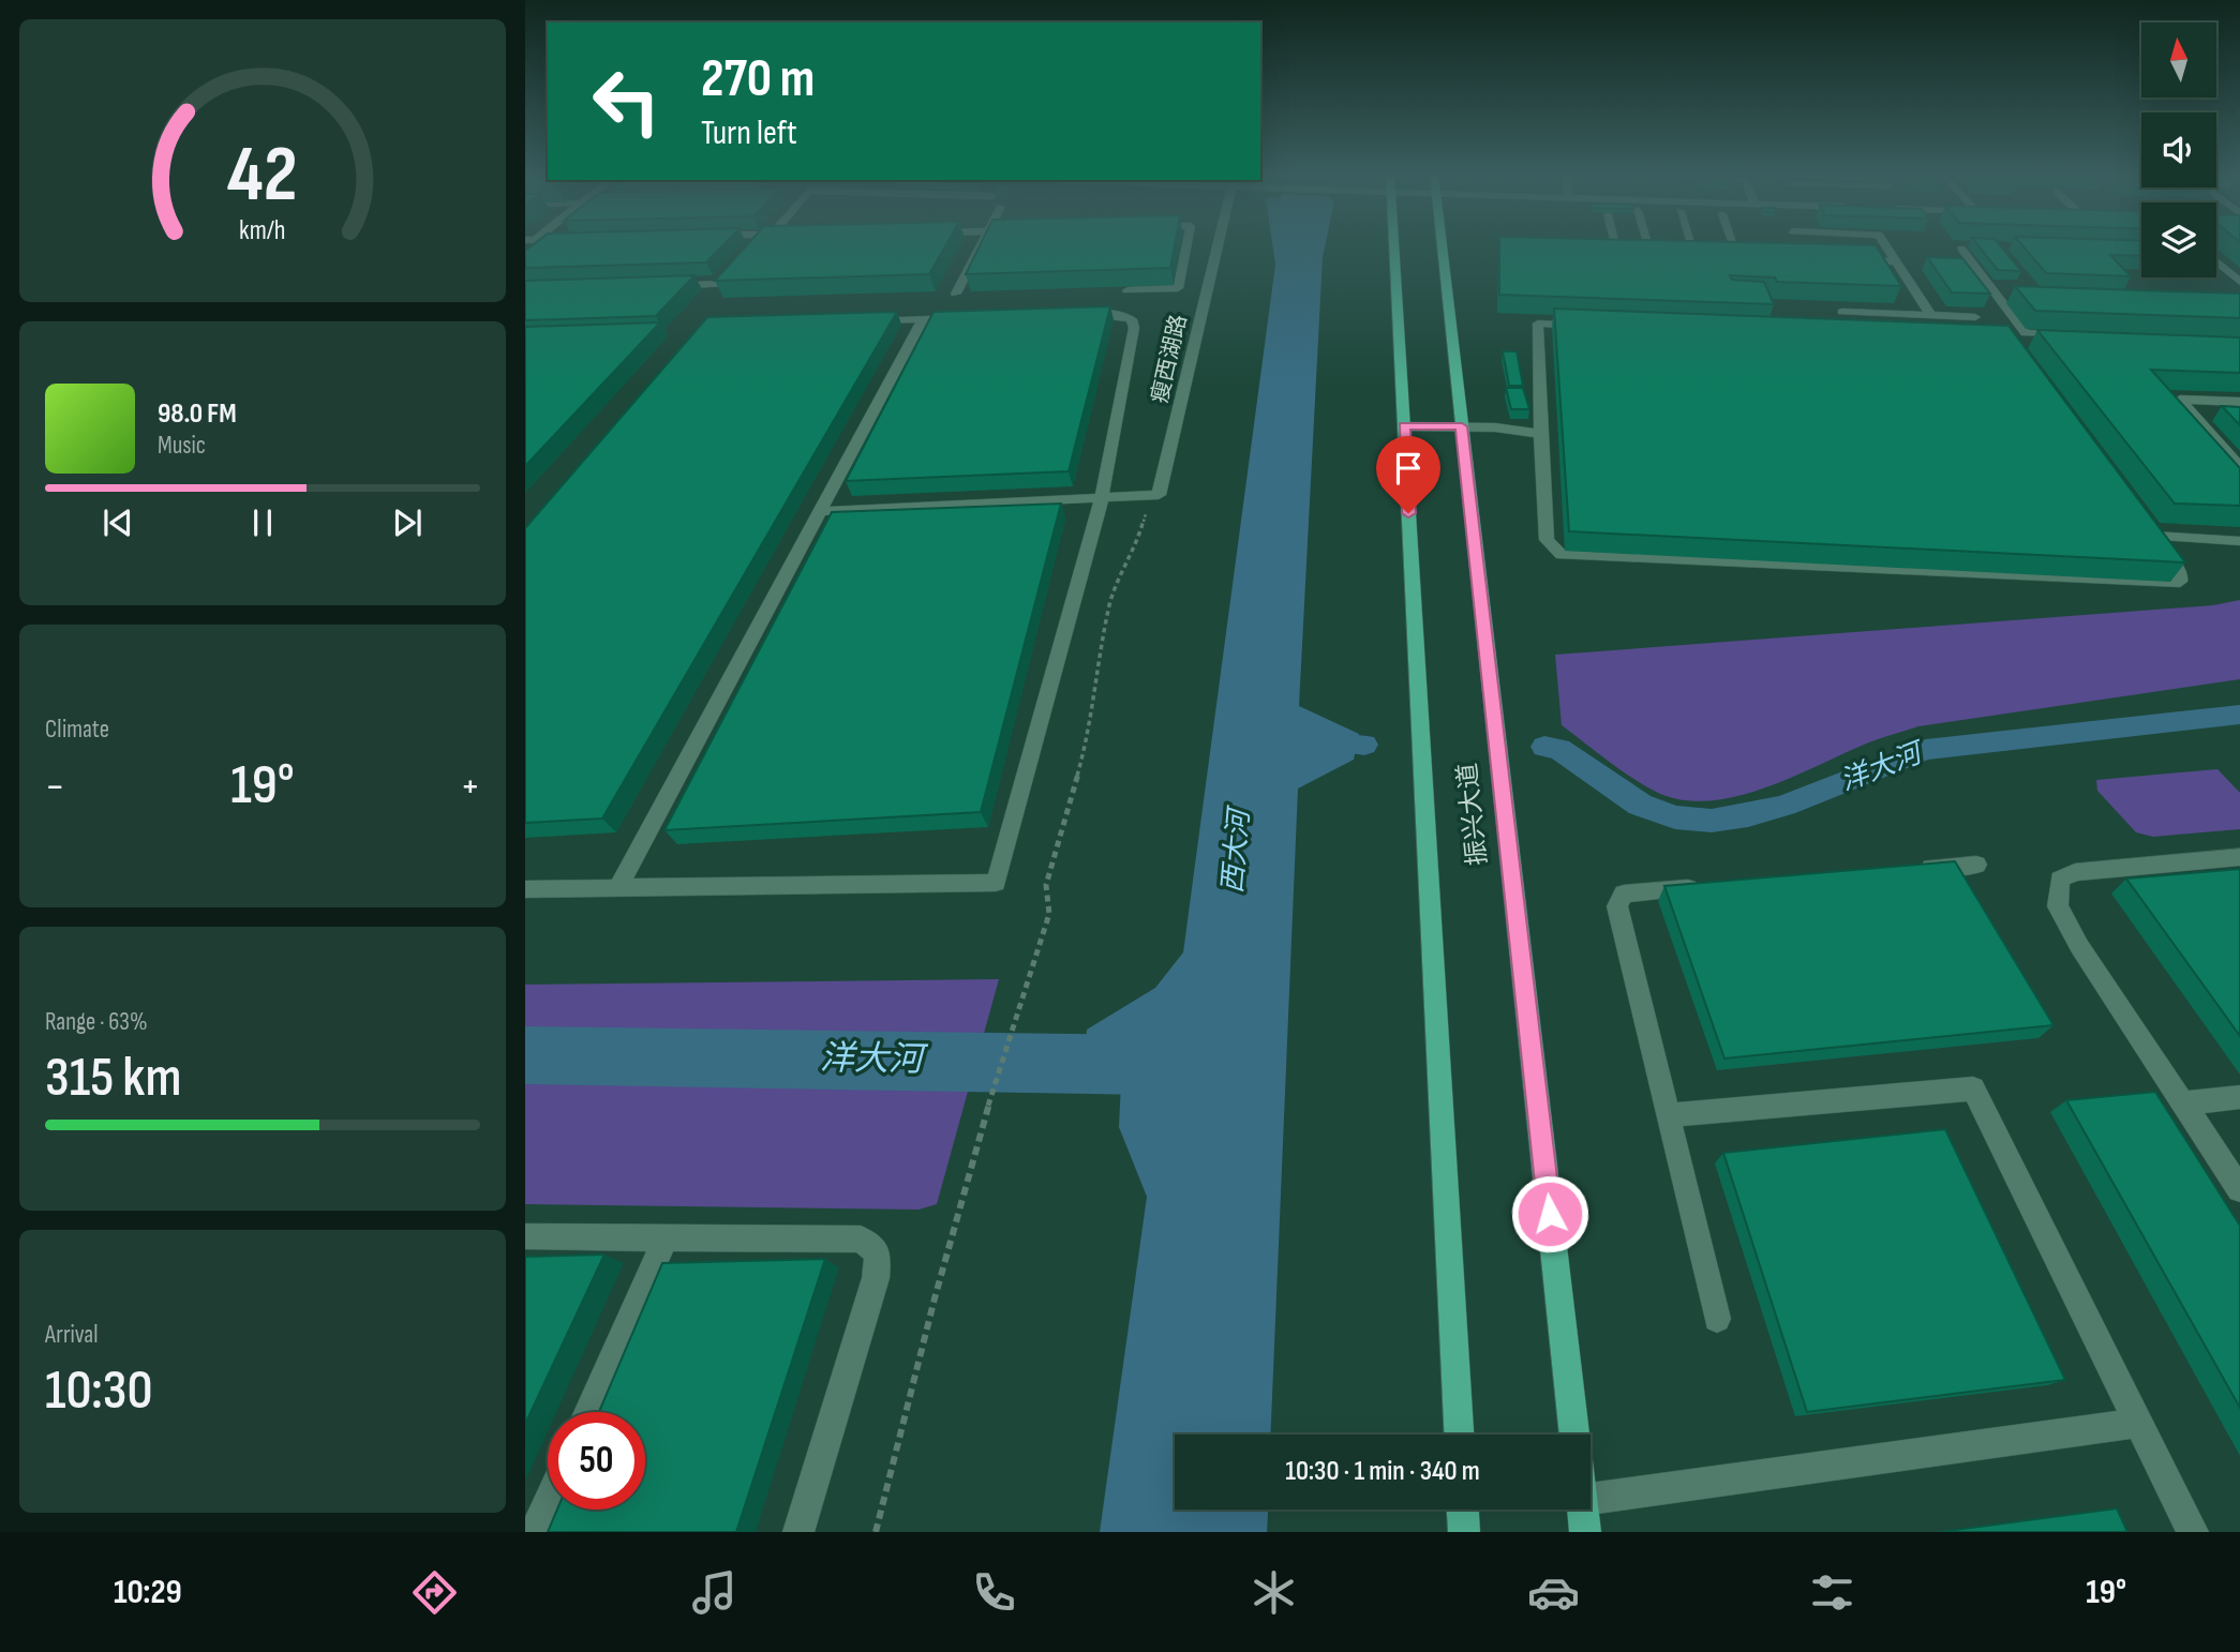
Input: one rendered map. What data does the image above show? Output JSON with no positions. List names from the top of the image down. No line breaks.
{"streets":{"main road":["振兴大道"],"street":["瘦西湖路"]},"water":["洋大河","西大河"],"north":"top","page":{"turn":["270 m","Turn left"],"song":["98.0 FM","Music"],"tile":["Climate",["Range · 63%","315 km"],["Arrival","10:30"]],"heat":["−","19°","+"],"limit":"50","trip":"10:30 · 1 min · 340 m","tabs":["10:29","19°"],"gauge":["42","km/h"]}}
